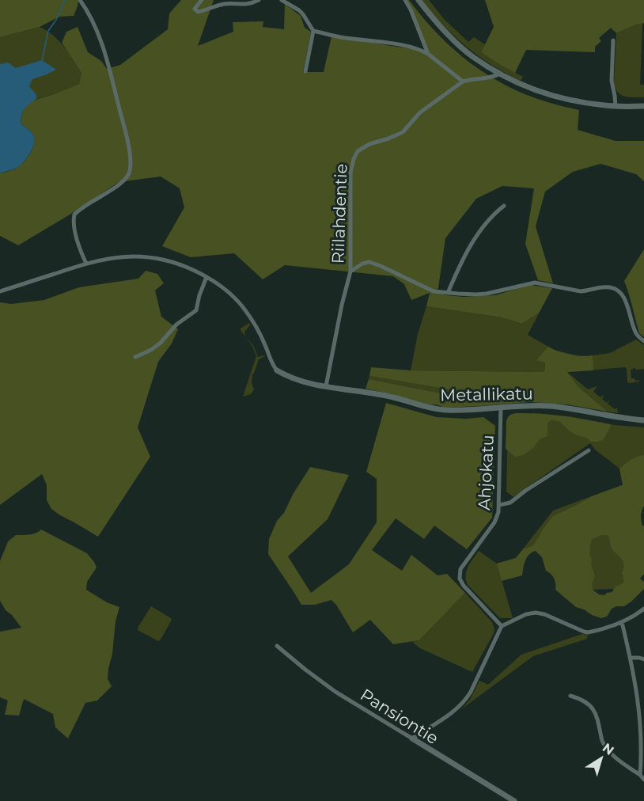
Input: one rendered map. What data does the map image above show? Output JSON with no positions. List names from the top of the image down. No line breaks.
{"streets":{"street":["Riilahdentie","Metallikatu","Ahjokatu","Pansiontie"]},"crossings":[["Riilahdentie","Metallikatu"],["Metallikatu","Ahjokatu"]],"north":"top right"}
